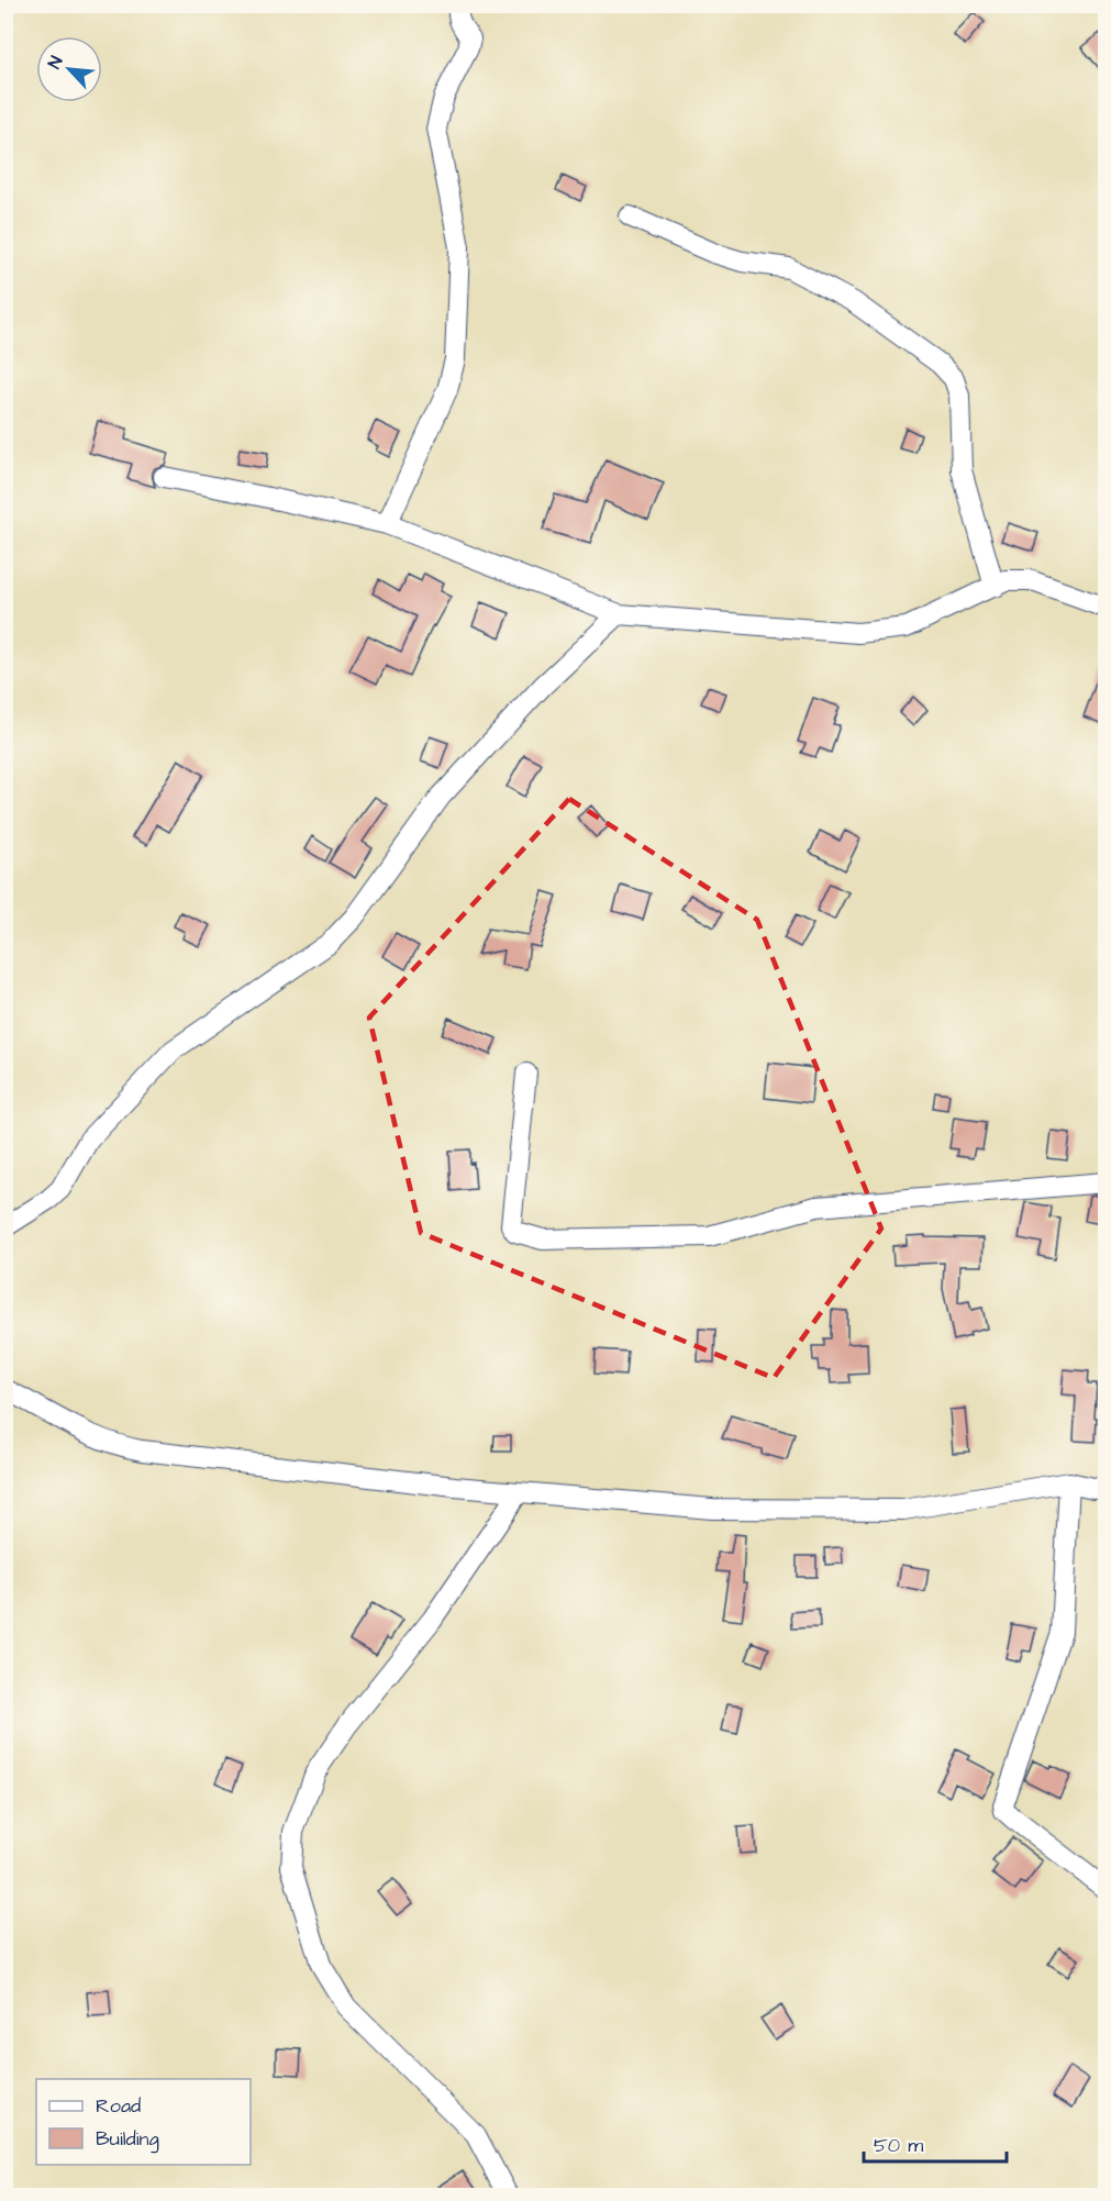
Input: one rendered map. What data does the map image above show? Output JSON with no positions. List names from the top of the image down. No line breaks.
{"legend":["Road","Building"],"scale_bar":"50 m","north":"top left"}
